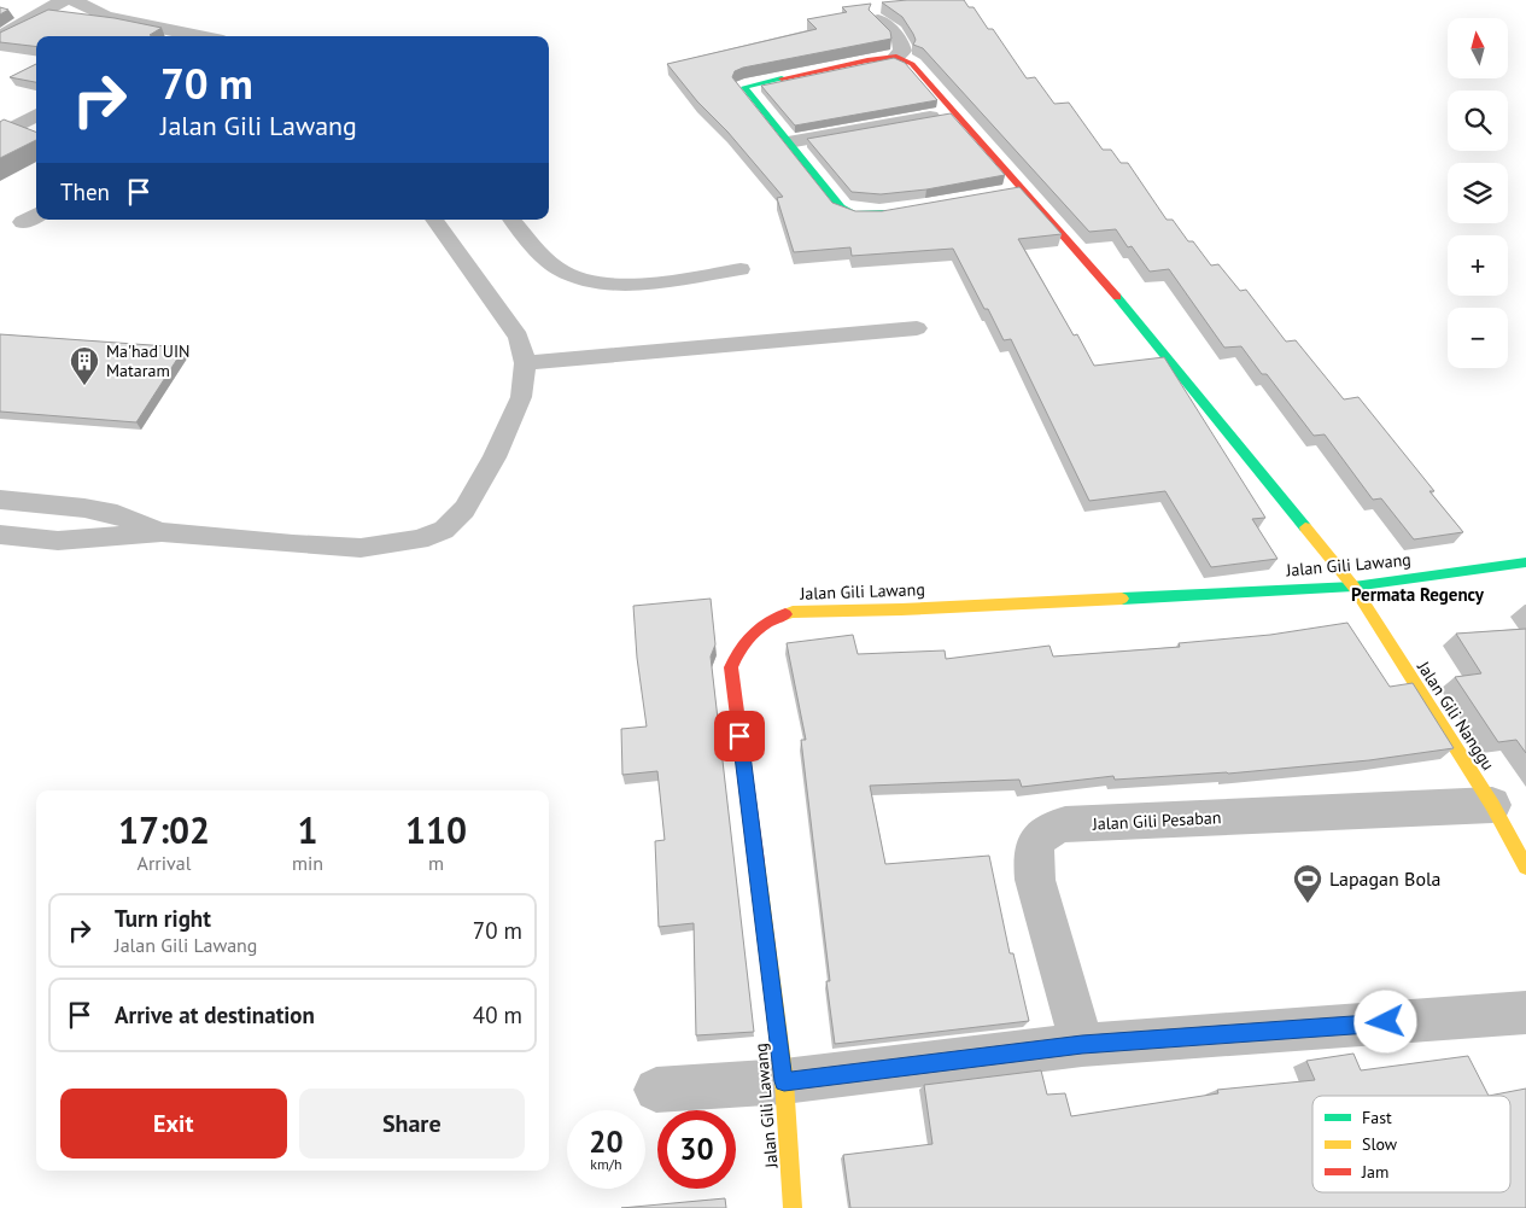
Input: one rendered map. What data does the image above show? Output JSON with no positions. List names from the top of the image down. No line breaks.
{"streets":{"street":["Jalan Gili Lawang","Jalan Gili Nanggu","Jalan Gili Pesaban"]},"crossings":[["Jalan Gili Lawang","Jalan Gili Nanggu"],["Jalan Gili Nanggu","Jalan Gili Pesaban"]],"districts":["Permata Regency"],"places":{"building":["Ma'had UIN Mataram"],"sports":["Lapagan Bola"]},"legend":["Fast","Slow","Jam"],"north":"top","page":{"map_buttons":["+","−"],"turn":["70 m","Jalan Gili Lawang"],"then":"Then","eta":["17:02","Arrival","1","min","110","m"],"list":[{"name":"Turn right","note":"Jalan Gili Lawang","value":"70 m"},{"name":"Arrive at destination","value":"40 m"}],"buttons":["Exit","Share"],"speed":"20 km/h","limit":"30"}}
